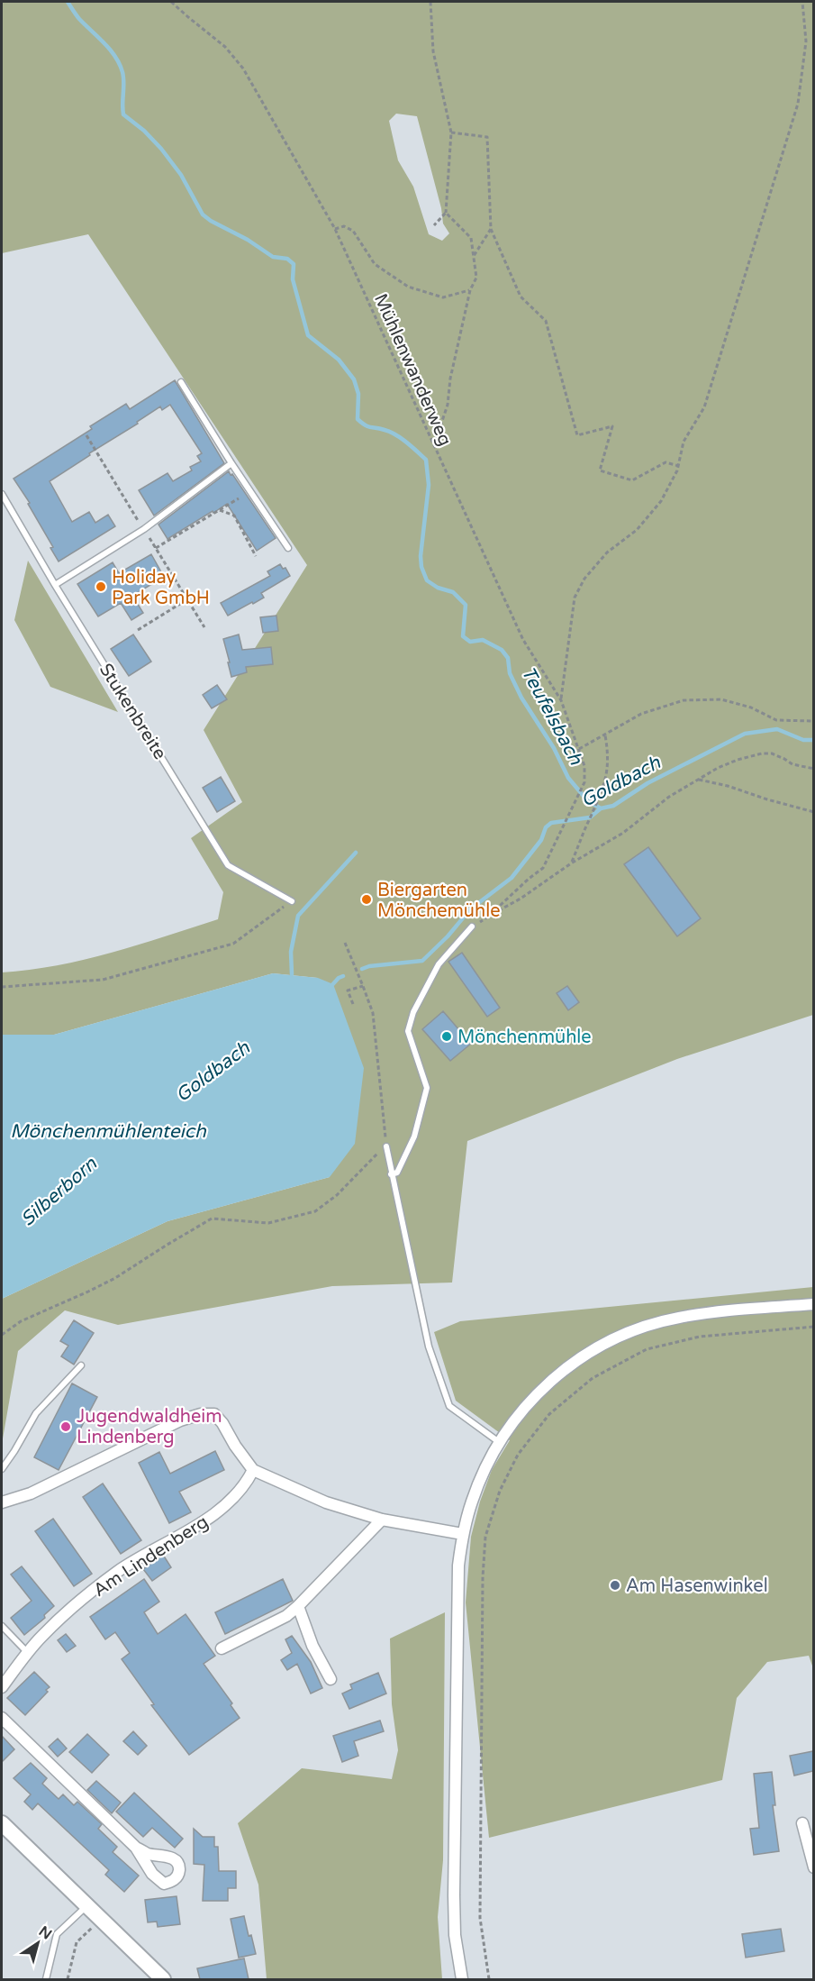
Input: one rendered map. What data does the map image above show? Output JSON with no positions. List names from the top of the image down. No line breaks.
{"streets":{"street":["Am Lindenberg"],"lane":["Stukenbreite"],"path":["Mühlenwanderweg"]},"water":["Teufelsbach","Goldbach","Mönchenmühlenteich","Silberborn"],"places":["Holiday Park GmbH","Biergarten Mönchemühle","Mönchenmühle","Jugendwaldheim Lindenberg","Am Hasenwinkel"],"north":"top right"}
